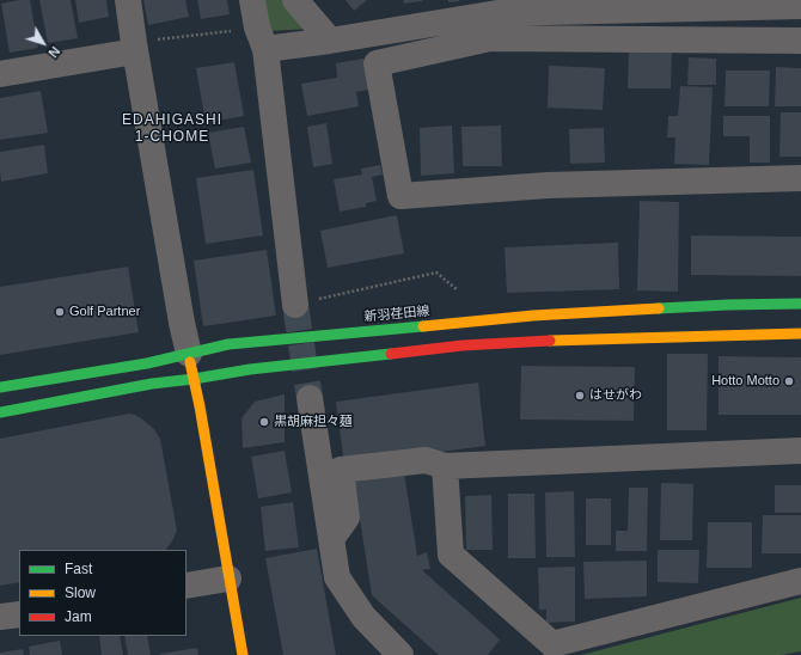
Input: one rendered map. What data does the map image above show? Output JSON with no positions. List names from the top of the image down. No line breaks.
{"streets":{"street":["新羽荏田線"]},"districts":["EDAHIGASHI 1-CHOME"],"places":["Golf Partner","Hotto Motto","はせがわ","黒胡麻担々麺"],"legend":["Fast","Slow","Jam"],"north":"bottom right"}
